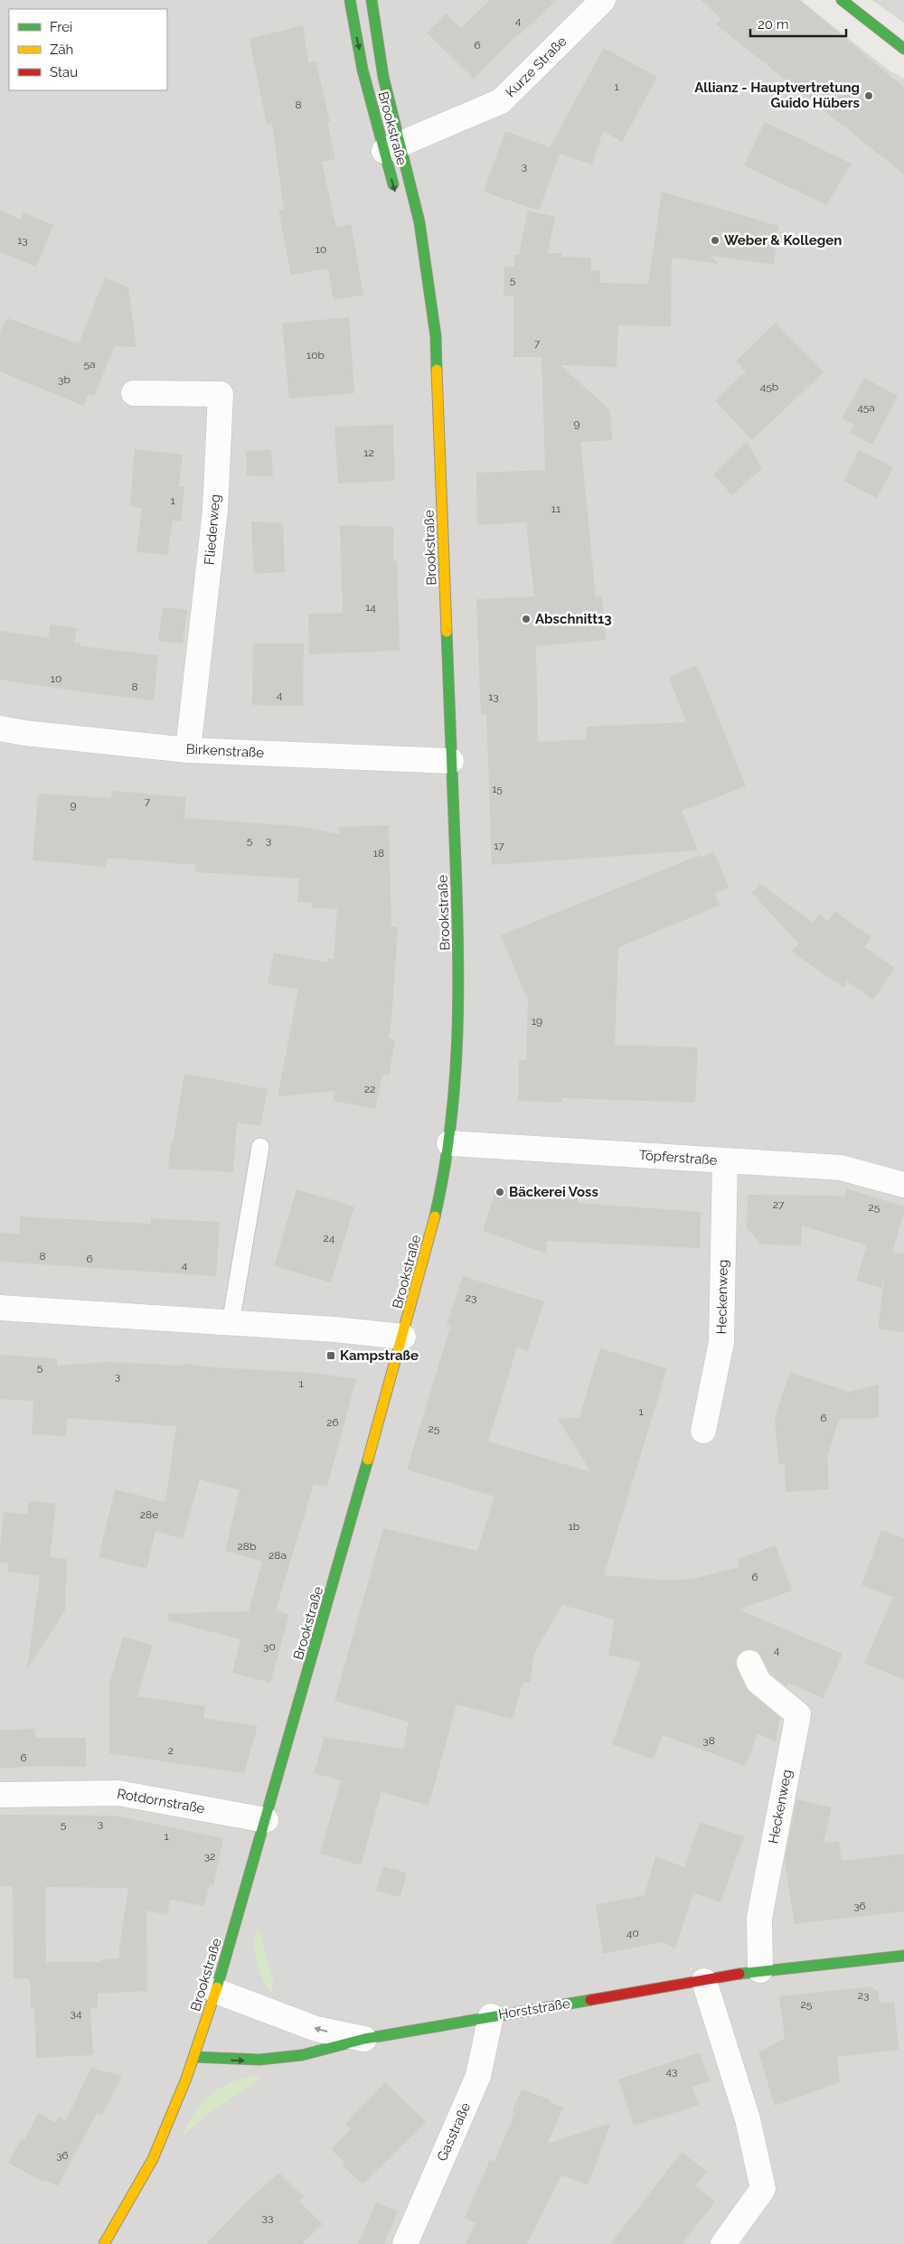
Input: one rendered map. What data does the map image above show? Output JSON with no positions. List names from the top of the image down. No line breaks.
{"streets":{"main road":["Brookstraße","Horststraße"],"street":["Kurze Straße","Fliederweg","Birkenstraße","Töpferstraße","Heckenweg","Rotdornstraße","Gasstraße"]},"crossings":[["Kurze Straße","Brookstraße"],["Brookstraße","Birkenstraße"],["Brookstraße","Töpferstraße"],["Brookstraße","Rotdornstraße"],["Brookstraße","Horststraße"],["Fliederweg","Birkenstraße"],["Töpferstraße","Heckenweg"],["Heckenweg","Horststraße"],["Horststraße","Gasstraße"]],"places":{"other":["Allianz - Hauptvertretung Guido Hübers","Weber & Kollegen","Abschnitt13","Bäckerei Voss"],"transit":["Kampstraße"]},"house_numbers":["4","6","1","8","3","13","10","5","7","10b","5a","3b","45b","45a","9","12","1","11","14","10","8","4","13","15","7","9","5","3","17","18","19","22","27","25","24","8","6","4","23","5","3","1","1","6","26","25","28e","1b","28b","28a","6","30","4","38","2","6","3","5","1","32","36","40","23","25","34","43","36","33"],"legend":["Frei","Zäh","Stau"],"scale_bar":"20 m"}
